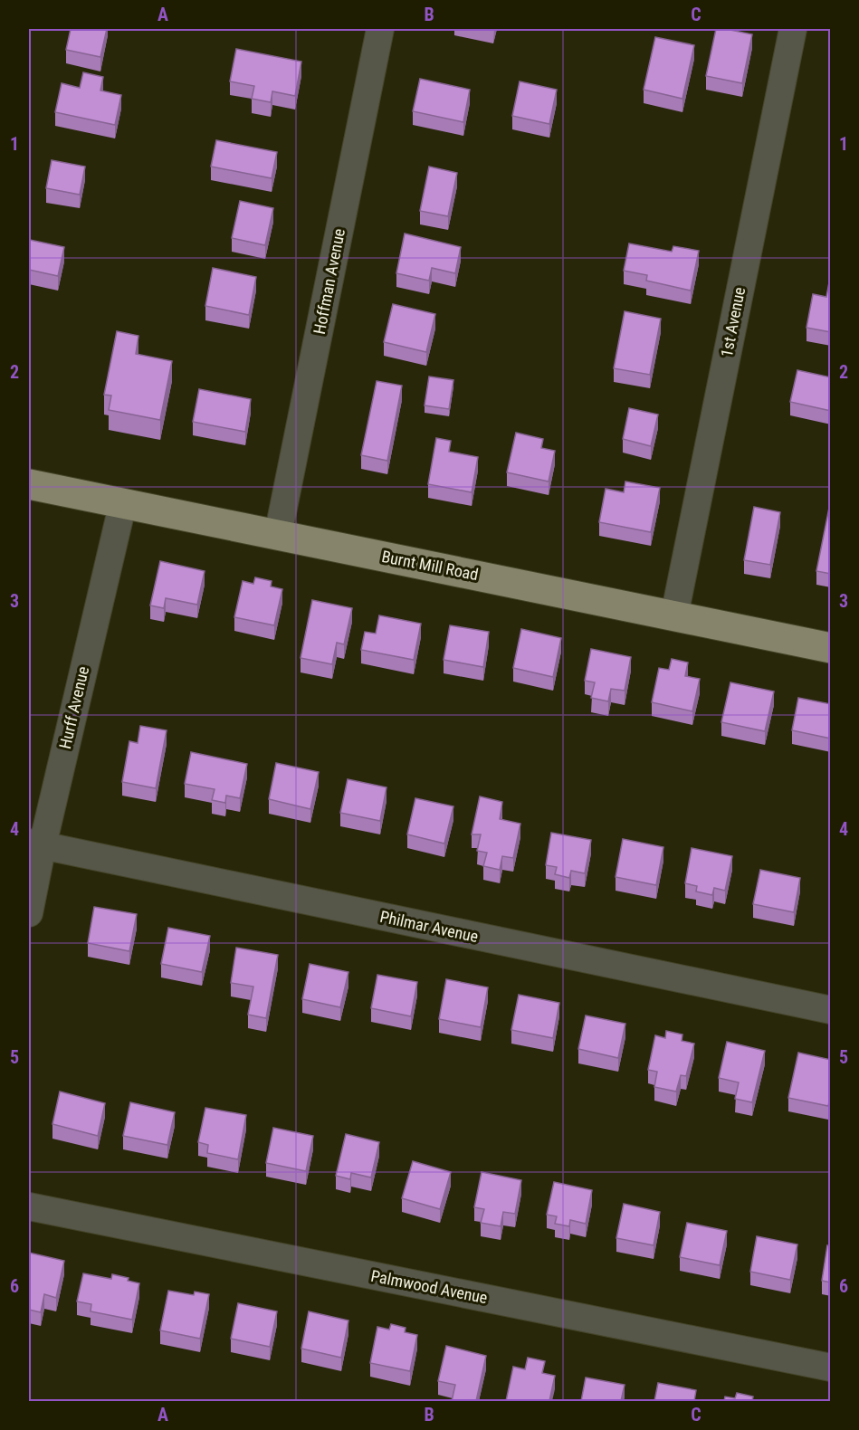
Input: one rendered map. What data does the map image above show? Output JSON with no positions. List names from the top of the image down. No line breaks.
{"streets":{"main road":["Burnt Mill Road"],"street":["Hoffman Avenue","1st Avenue","Hurff Avenue","Philmar Avenue","Palmwood Avenue"]},"crossings":[["Hoffman Avenue","Burnt Mill Road"],["1st Avenue","Burnt Mill Road"],["Burnt Mill Road","Hurff Avenue"],["Hurff Avenue","Philmar Avenue"]],"grid":{"columns":["A","B","C"],"rows":["1","2","3","4","5","6"]}}
